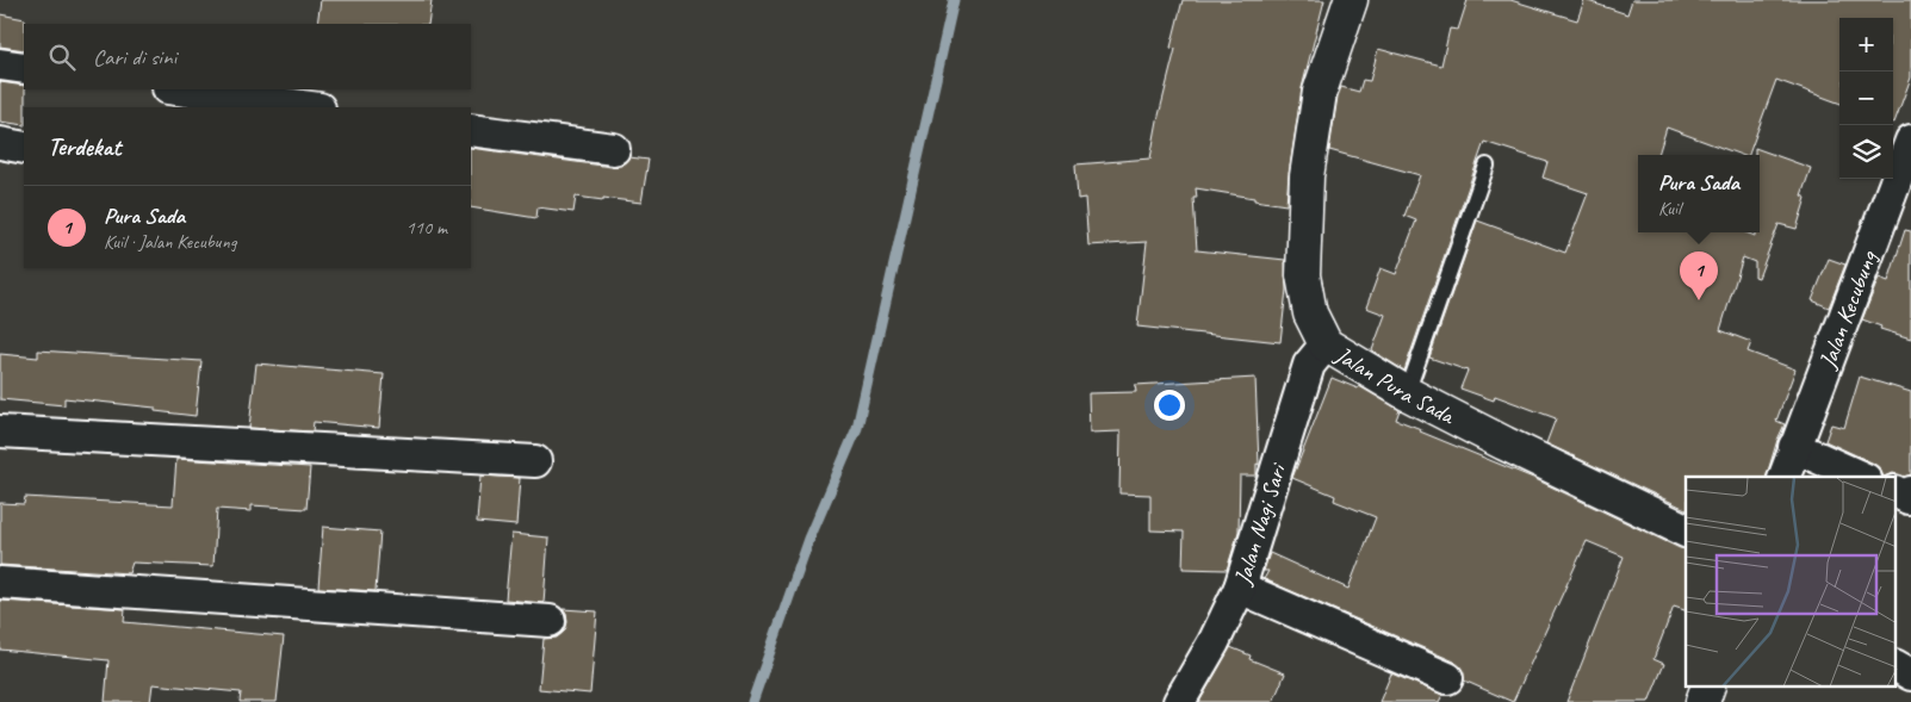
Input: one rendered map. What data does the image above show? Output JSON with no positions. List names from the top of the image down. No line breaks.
{"streets":{"street":["Jalan Kecubung","Jalan Pura Sada","Jalan Nagi Sari"]},"crossings":[["Jalan Pura Sada","Jalan Nagi Sari"]],"page":{"map_buttons":["+","−"],"search":"Cari di sini","heading":"Terdekat","popup":["Pura Sada","Kuil"],"list":[{"mark":"1","name":"Pura Sada","note":"Kuil · Jalan Kecubung","value":"110 m"}],"pins":"1"}}
